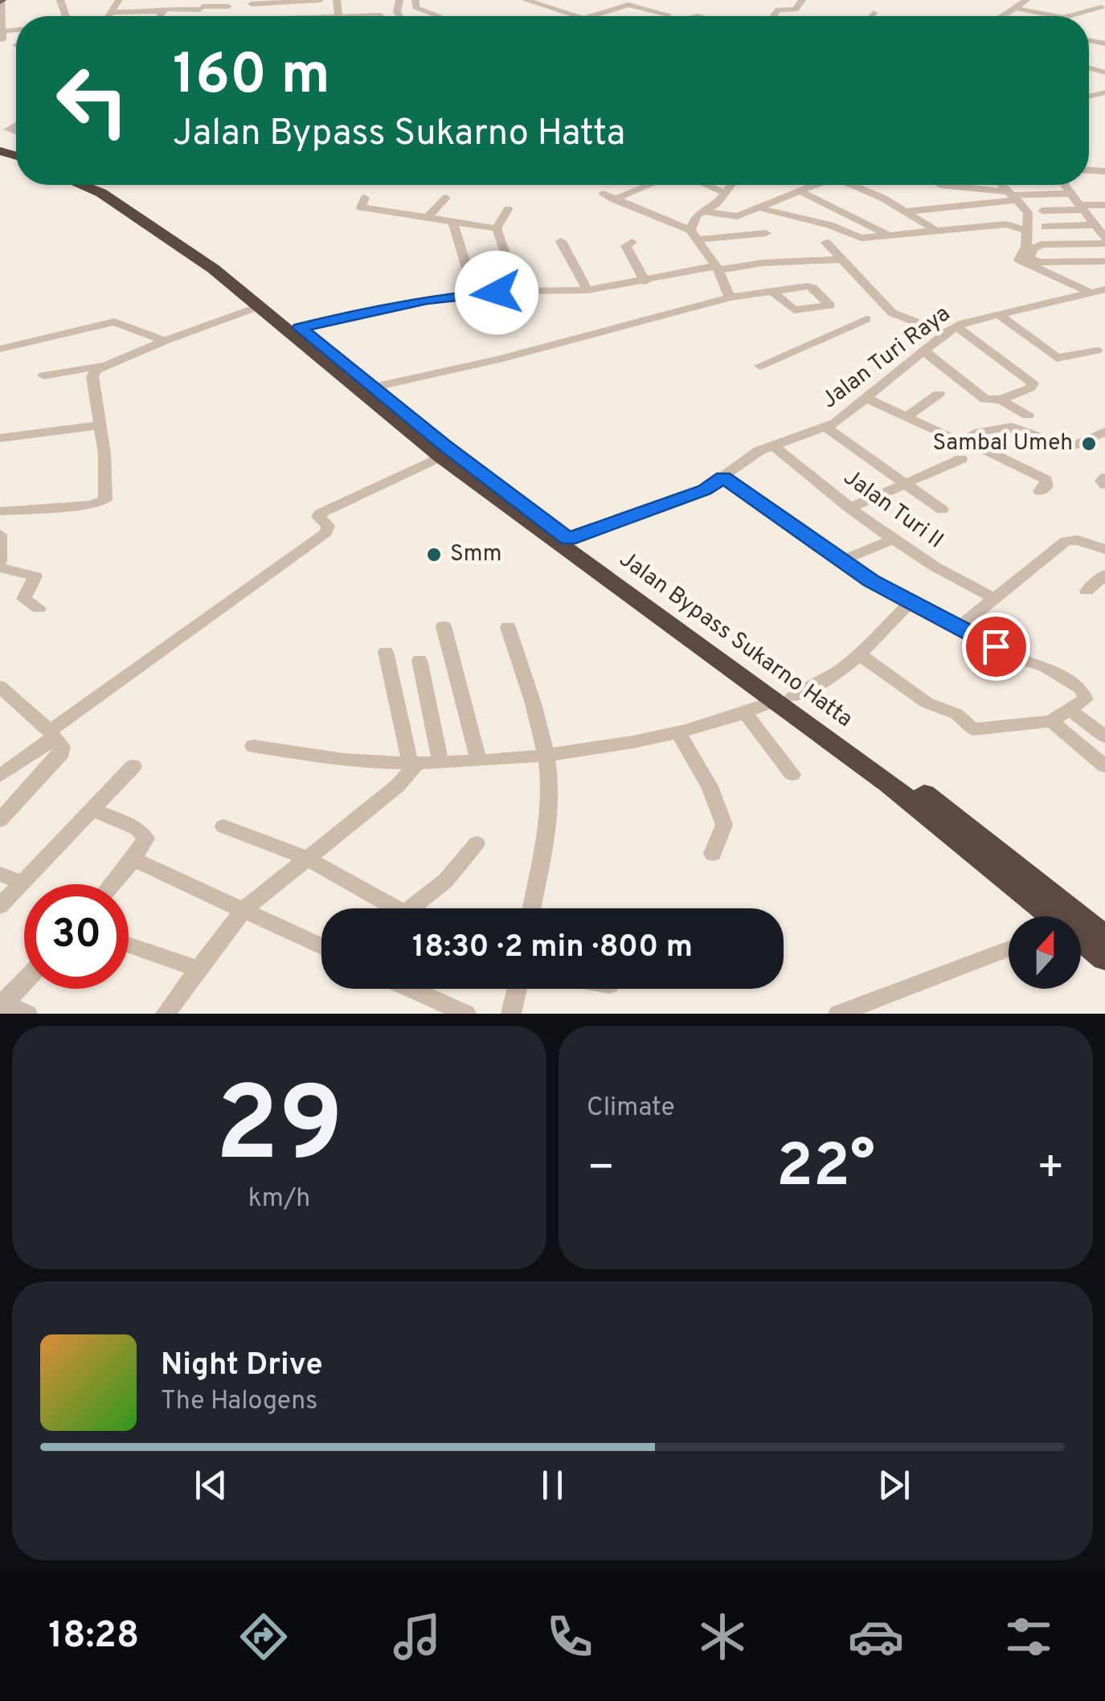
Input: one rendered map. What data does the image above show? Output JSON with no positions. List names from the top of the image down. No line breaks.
{"streets":{"highway":["Jalan Bypass Sukarno Hatta"],"street":["Jalan Turi Raya","Jalan Turi II"]},"crossings":[["Jalan Turi Raya","Jalan Turi II"],["Jalan Turi Raya","Jalan Bypass Sukarno Hatta"]],"places":["Sambal Umeh","Smm"],"north":"top","page":{"turn":["160 m","Jalan Bypass Sukarno Hatta"],"limit":"30","trip":"18:30 · 2 min · 800 m","tile":[["29","km/h"],"Climate"],"heat":["−","22°","+"],"song":["Night Drive","The Halogens"],"tabs":"18:28"}}
